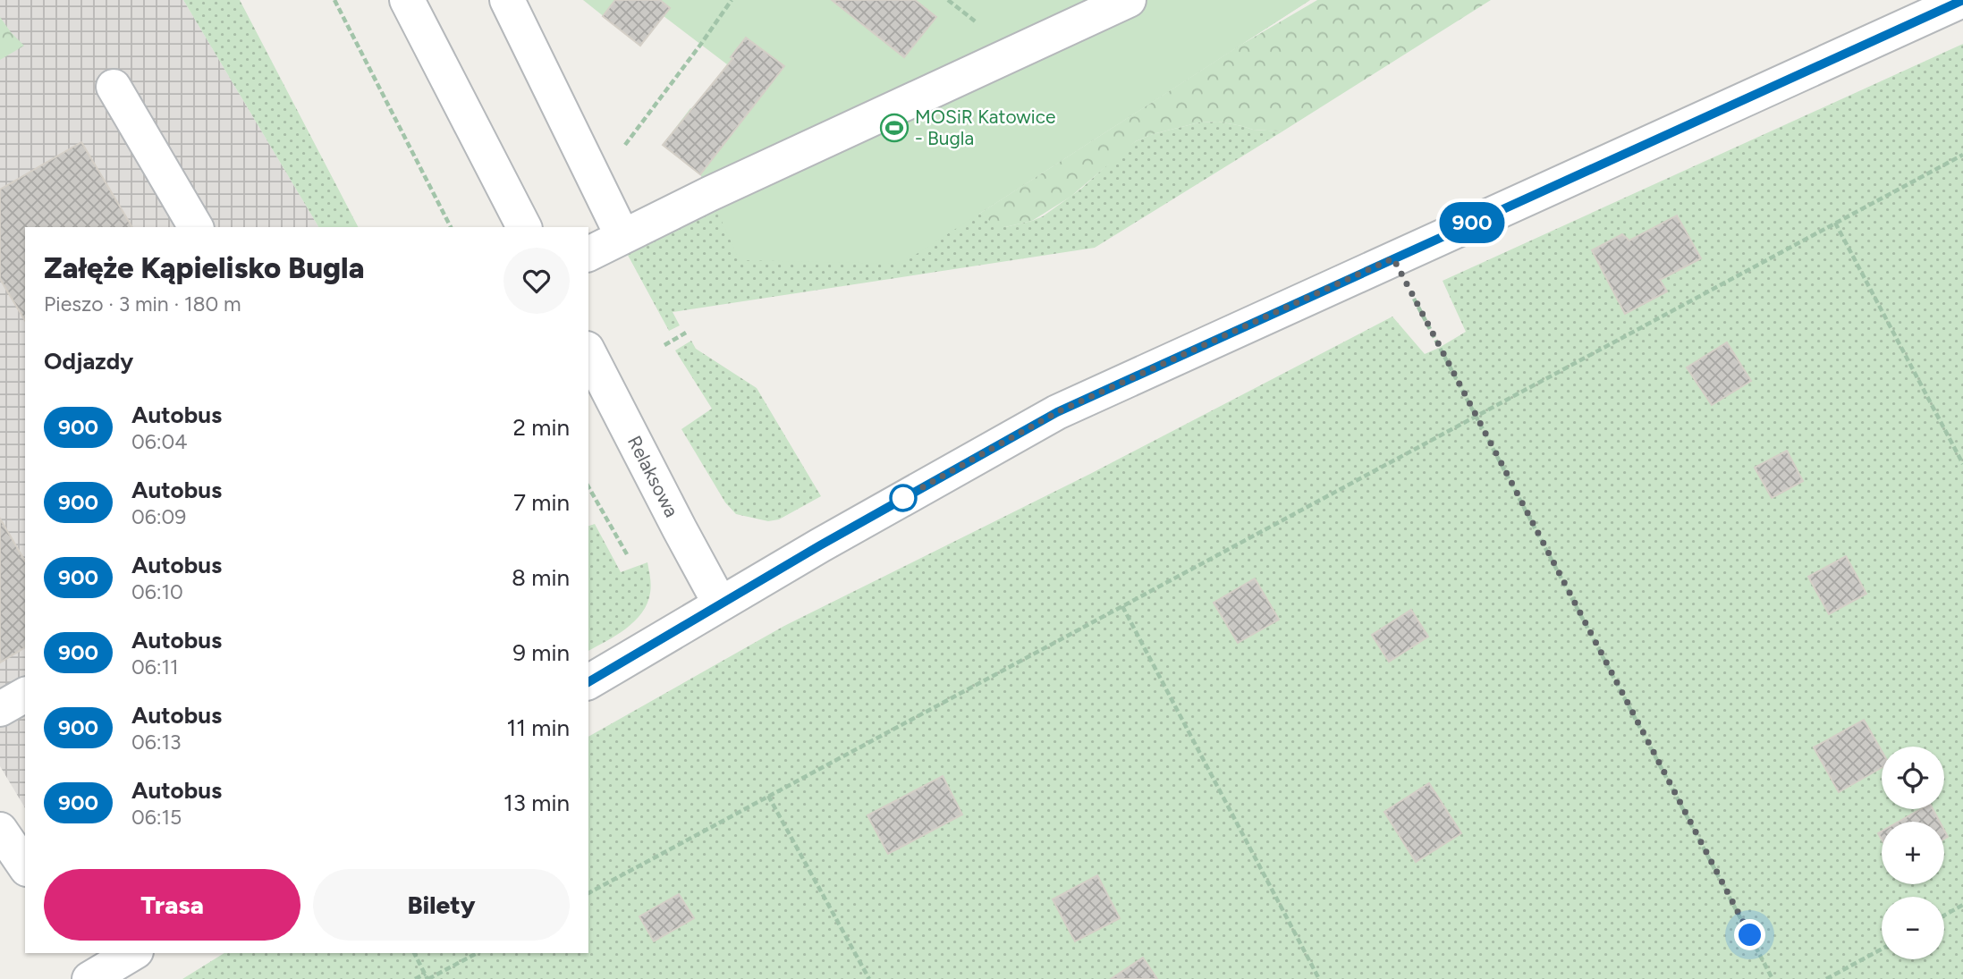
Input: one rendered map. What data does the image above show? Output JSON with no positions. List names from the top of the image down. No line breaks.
{"streets":{"street":["Relaksowa"]},"places":{"sports":["MOSiR Katowice - Bugla"]},"lines":["bus line 900"],"page":{"on_map":"900","heading":[["Załęże Kąpielisko Bugla","Pieszo · 3 min · 180 m"],"Odjazdy"],"list":[{"mark":"900","name":"Autobus","note":"06:04","value":"2 min"},{"mark":"900","name":"Autobus","note":"06:09","value":"7 min"},{"mark":"900","name":"Autobus","note":"06:10","value":"8 min"},{"mark":"900","name":"Autobus","note":"06:11","value":"9 min"},{"mark":"900","name":"Autobus","note":"06:13","value":"11 min"},{"mark":"900","name":"Autobus","note":"06:15","value":"13 min"}],"map_buttons":["+","−"],"buttons":["Trasa","Bilety"]}}
